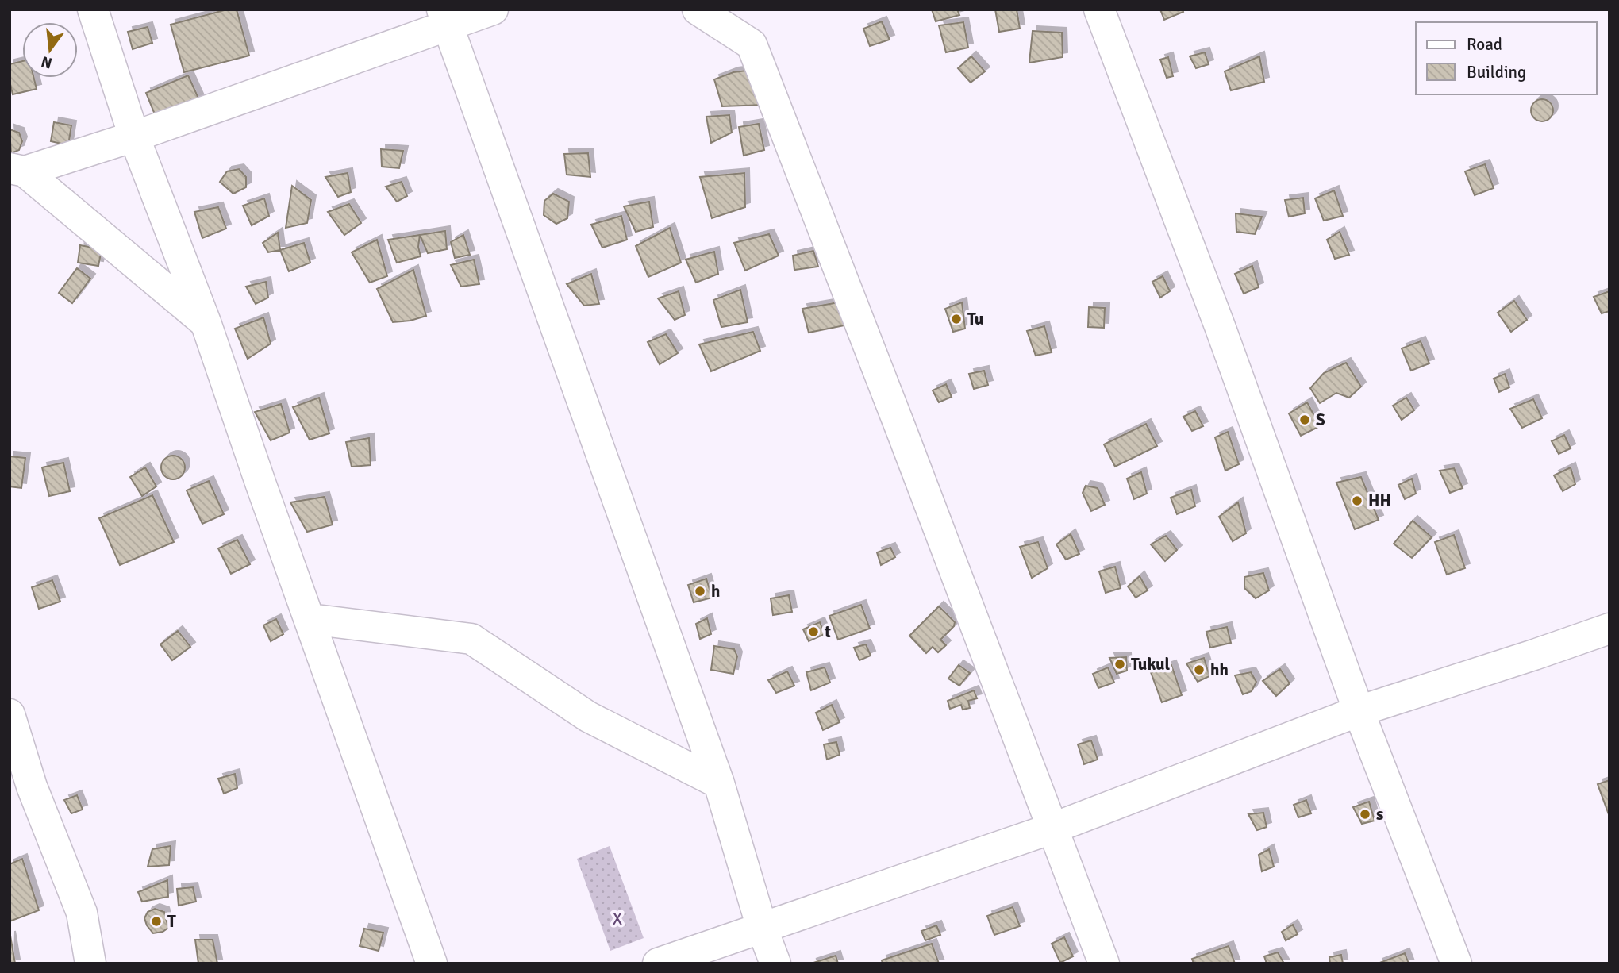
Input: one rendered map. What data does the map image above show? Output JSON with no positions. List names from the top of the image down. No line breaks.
{"parks":["X"],"places":["Tu","S","HH","h","t","Tukul","hh","s","T"],"legend":["Road","Building"],"north":"bottom"}
